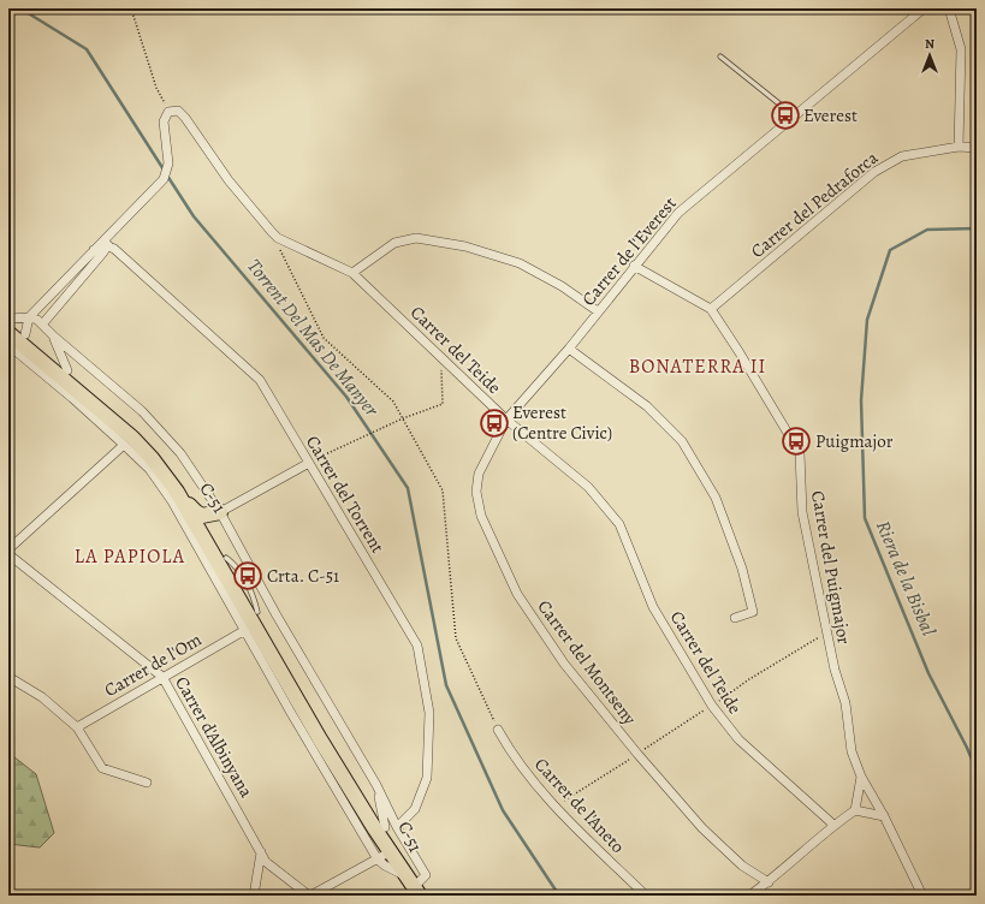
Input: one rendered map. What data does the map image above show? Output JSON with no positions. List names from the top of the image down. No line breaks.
{"streets":{"main road":["C-51"],"street":["Carrer del Pedraforca","Carrer de l'Everest","Carrer del Teide","Carrer del Torrent","Carrer del Puigmajor","Carrer del Montseny","Carrer de l'Om","Carrer d'Albinyana","Carrer de l'Aneto"]},"crossings":[["Carrer del Pedraforca","Carrer del Puigmajor"],["Carrer de l'Everest","Carrer del Teide"],["Carrer de l'Everest","Carrer del Puigmajor"],["Carrer de l'Everest","Carrer del Montseny"],["Carrer del Teide","Carrer del Montseny"],["Carrer del Torrent","C-51"],["C-51","Carrer de l'Om"],["Carrer de l'Om","Carrer d'Albinyana"]],"districts":["BONATERRA II","LA PAPIOLA"],"water":["Torrent Del Mas De Manyer","Riera de la Bisbal"],"places":{"bus stop":["Everest","Everest (Centre Civic)","Puigmajor","Crta. C-51"]},"north":"top"}
